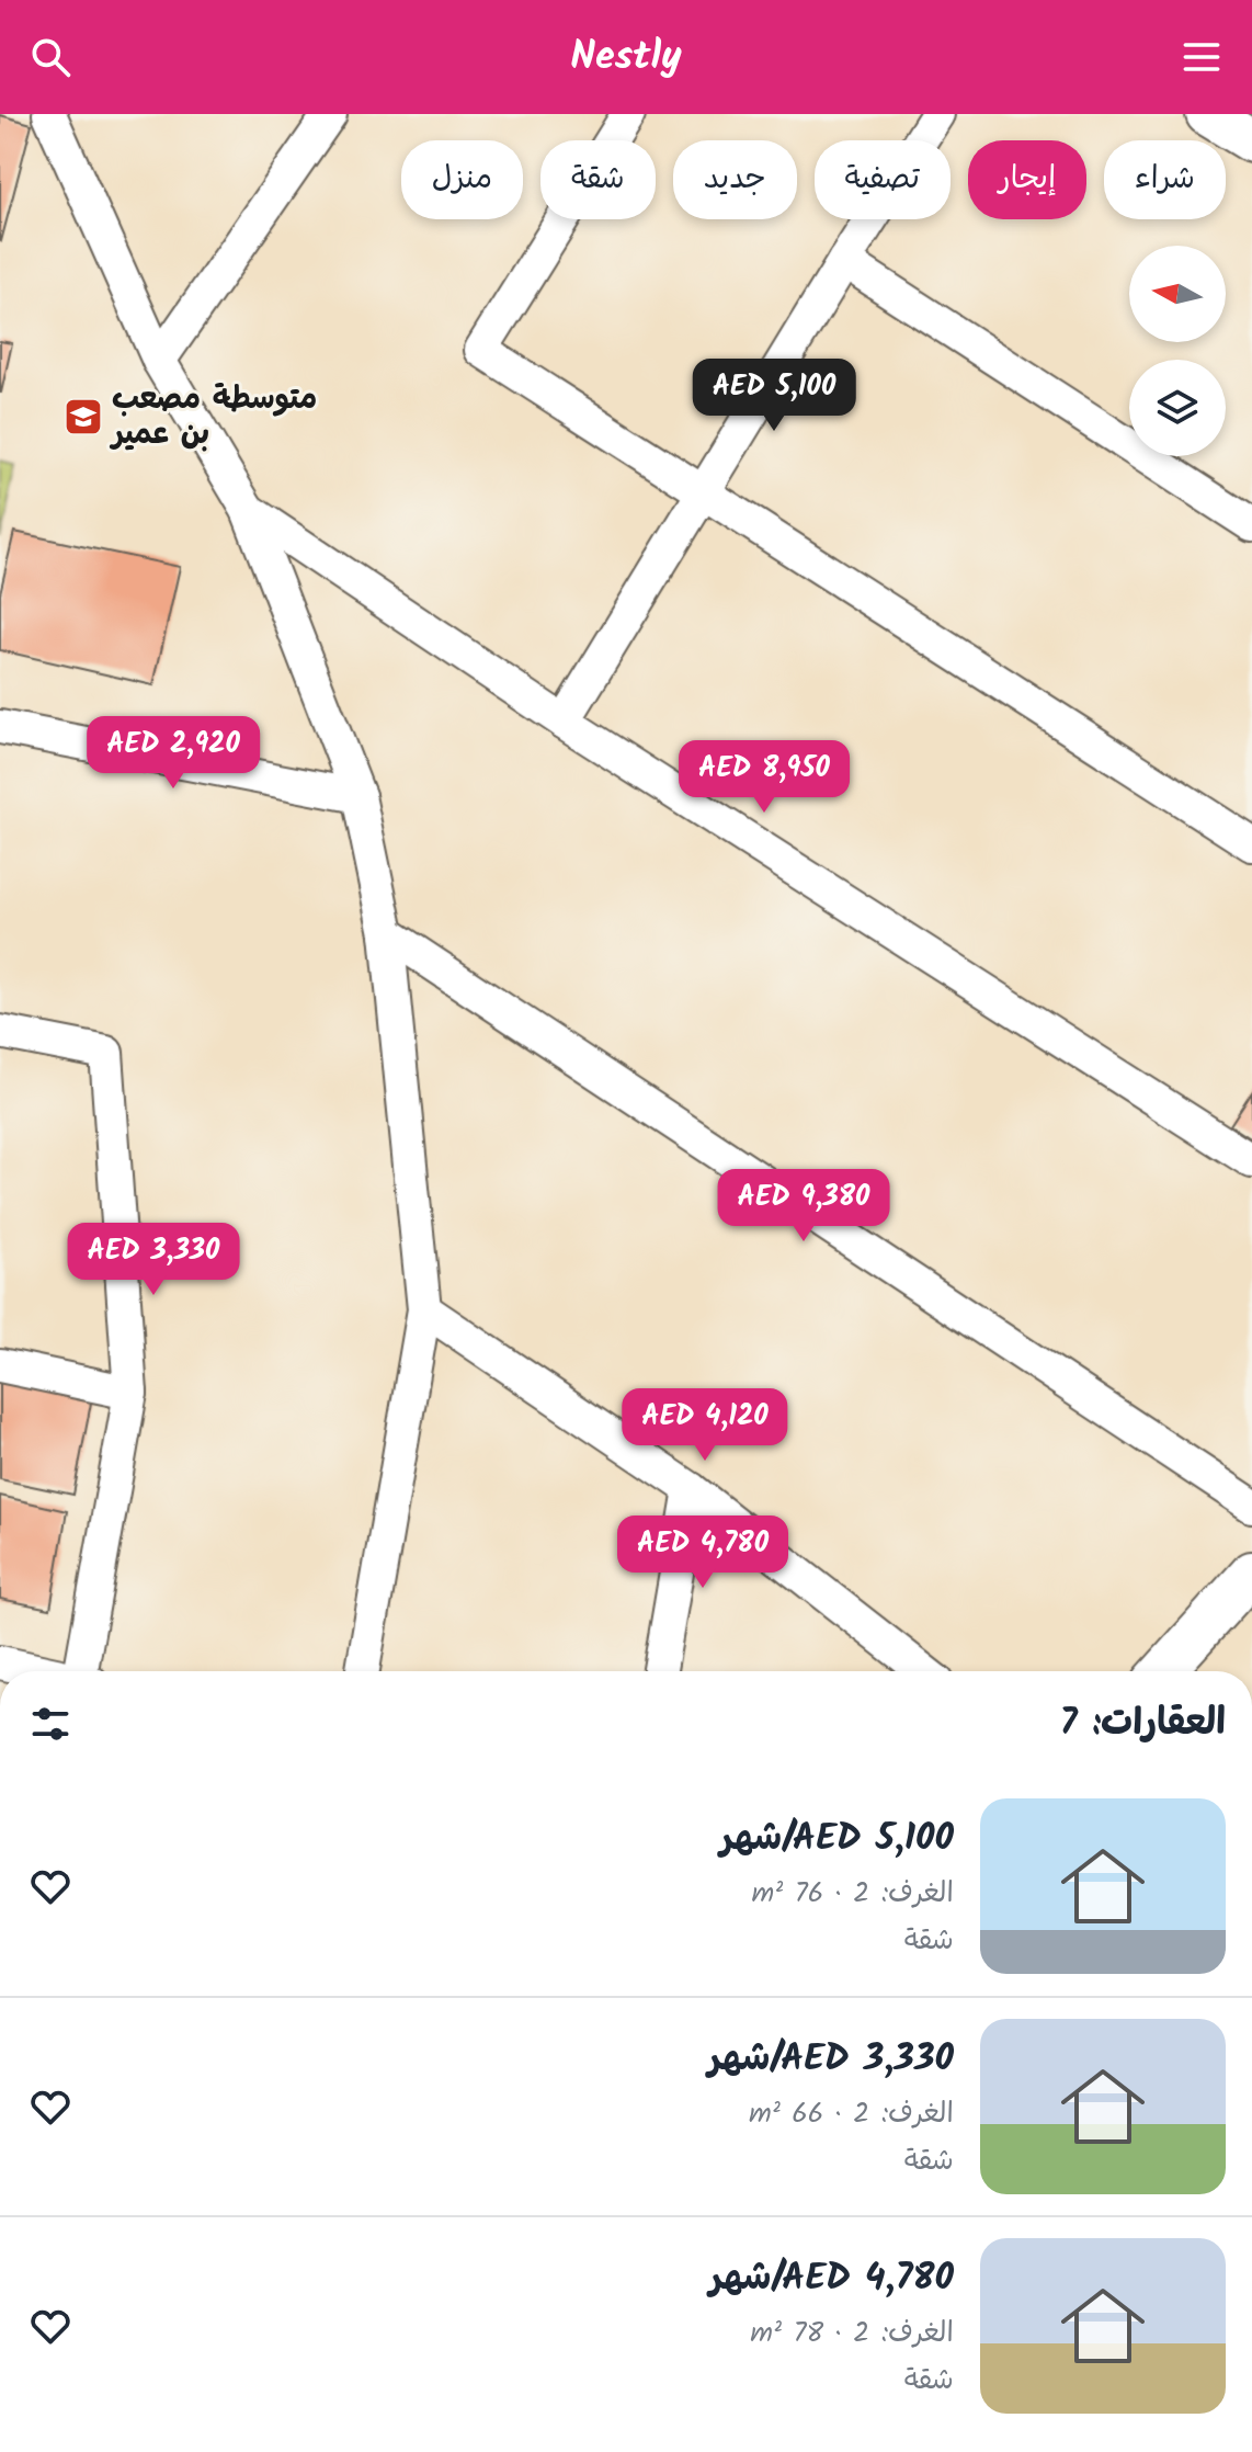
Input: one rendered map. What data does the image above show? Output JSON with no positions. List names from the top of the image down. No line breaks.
{"places":{"school or university":["متوسطة مصعب بن عمير"]},"north":"left","page":{"header":"Nestly","chip":["شراء","إيجار","تصفية","جديد","شقة","منزل"],"price":["AED 5,100","AED 2,920","AED 8,950","AED 9,380","AED 3,330","AED 4,120","AED 4,780"],"heading":"العقارات: 7","list":[{"name":"AED 5,100/شهر","note":"الغرف: 2 · 76 m² · شقة"},{"name":"AED 3,330/شهر","note":"الغرف: 2 · 66 m² · شقة"},{"name":"AED 4,780/شهر","note":"الغرف: 2 · 78 m² · شقة"}]}}
